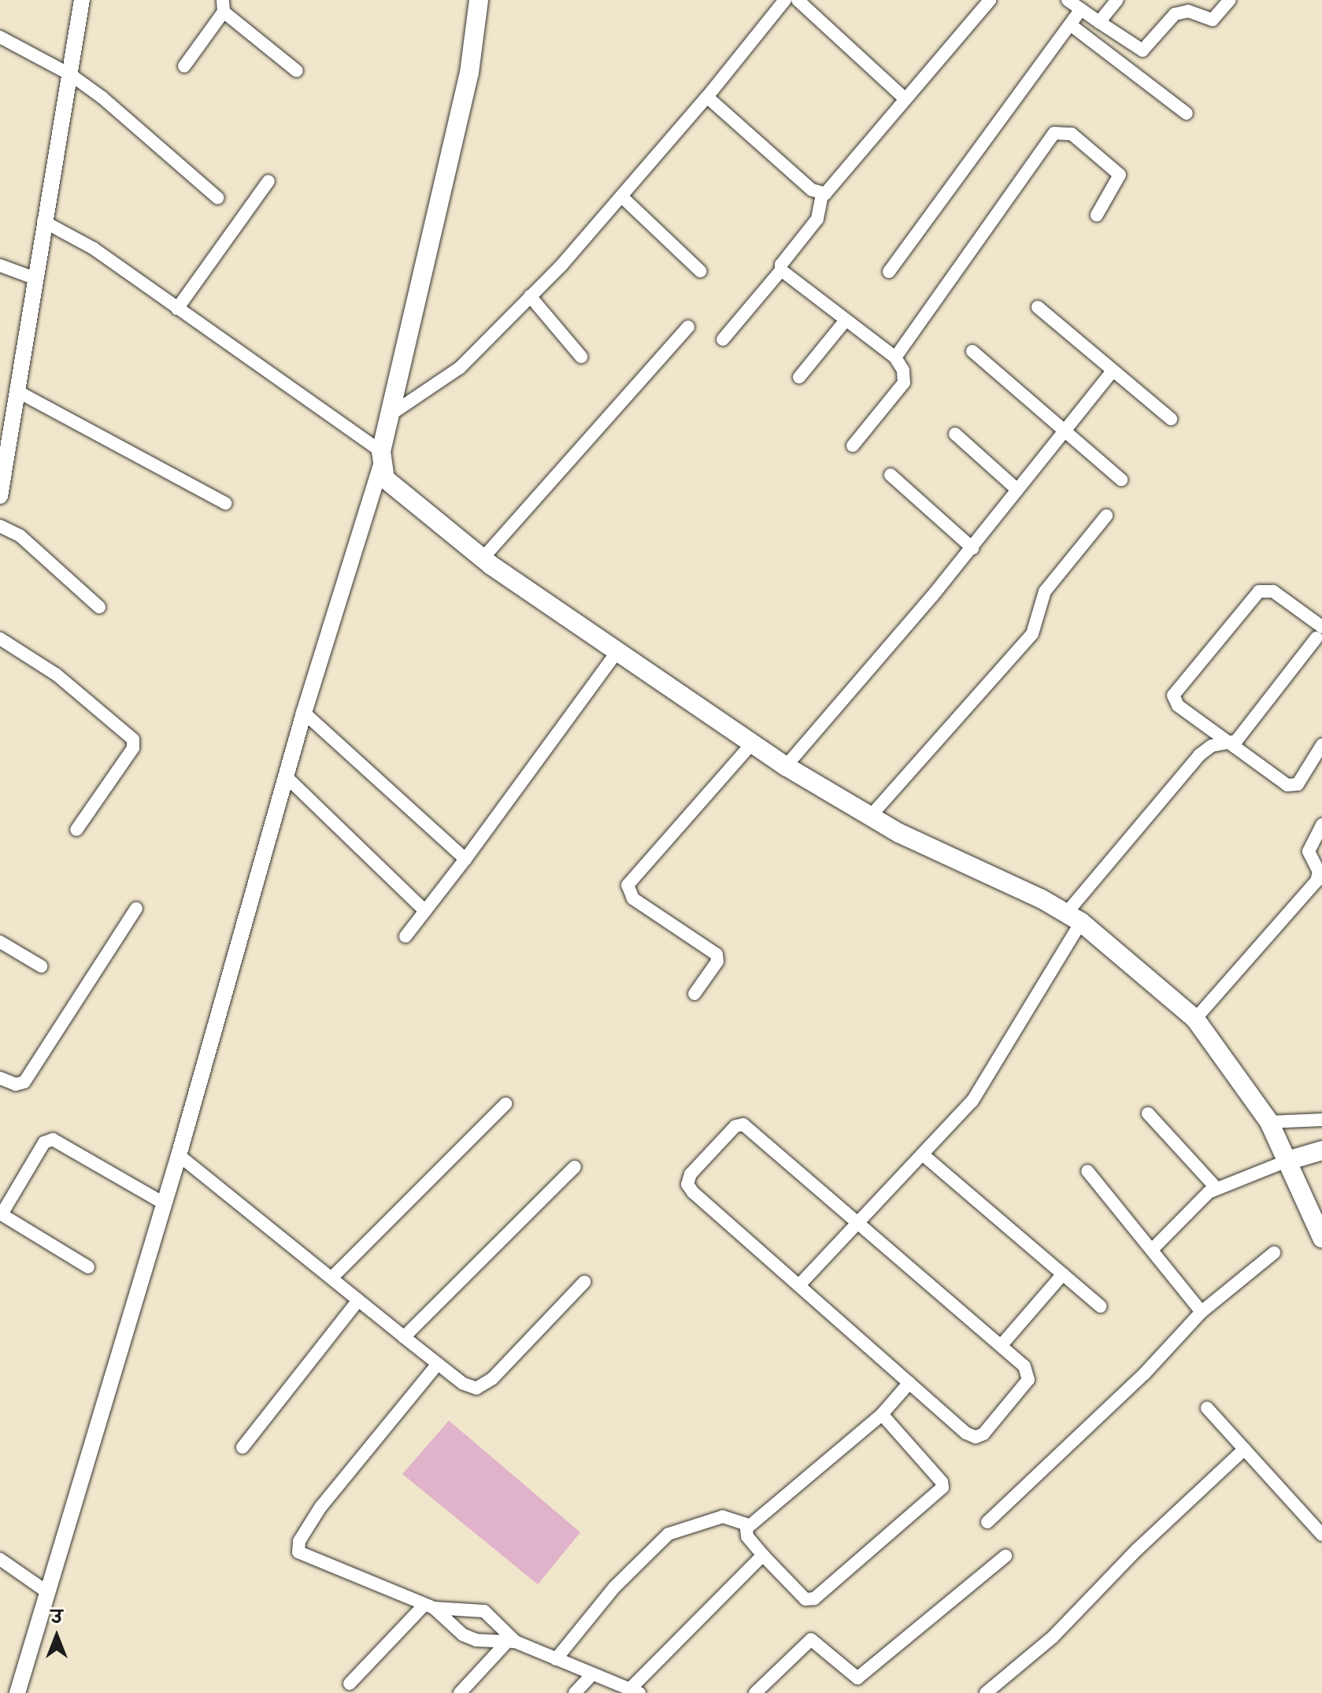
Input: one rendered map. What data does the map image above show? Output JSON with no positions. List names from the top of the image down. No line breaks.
{"north":"top"}
